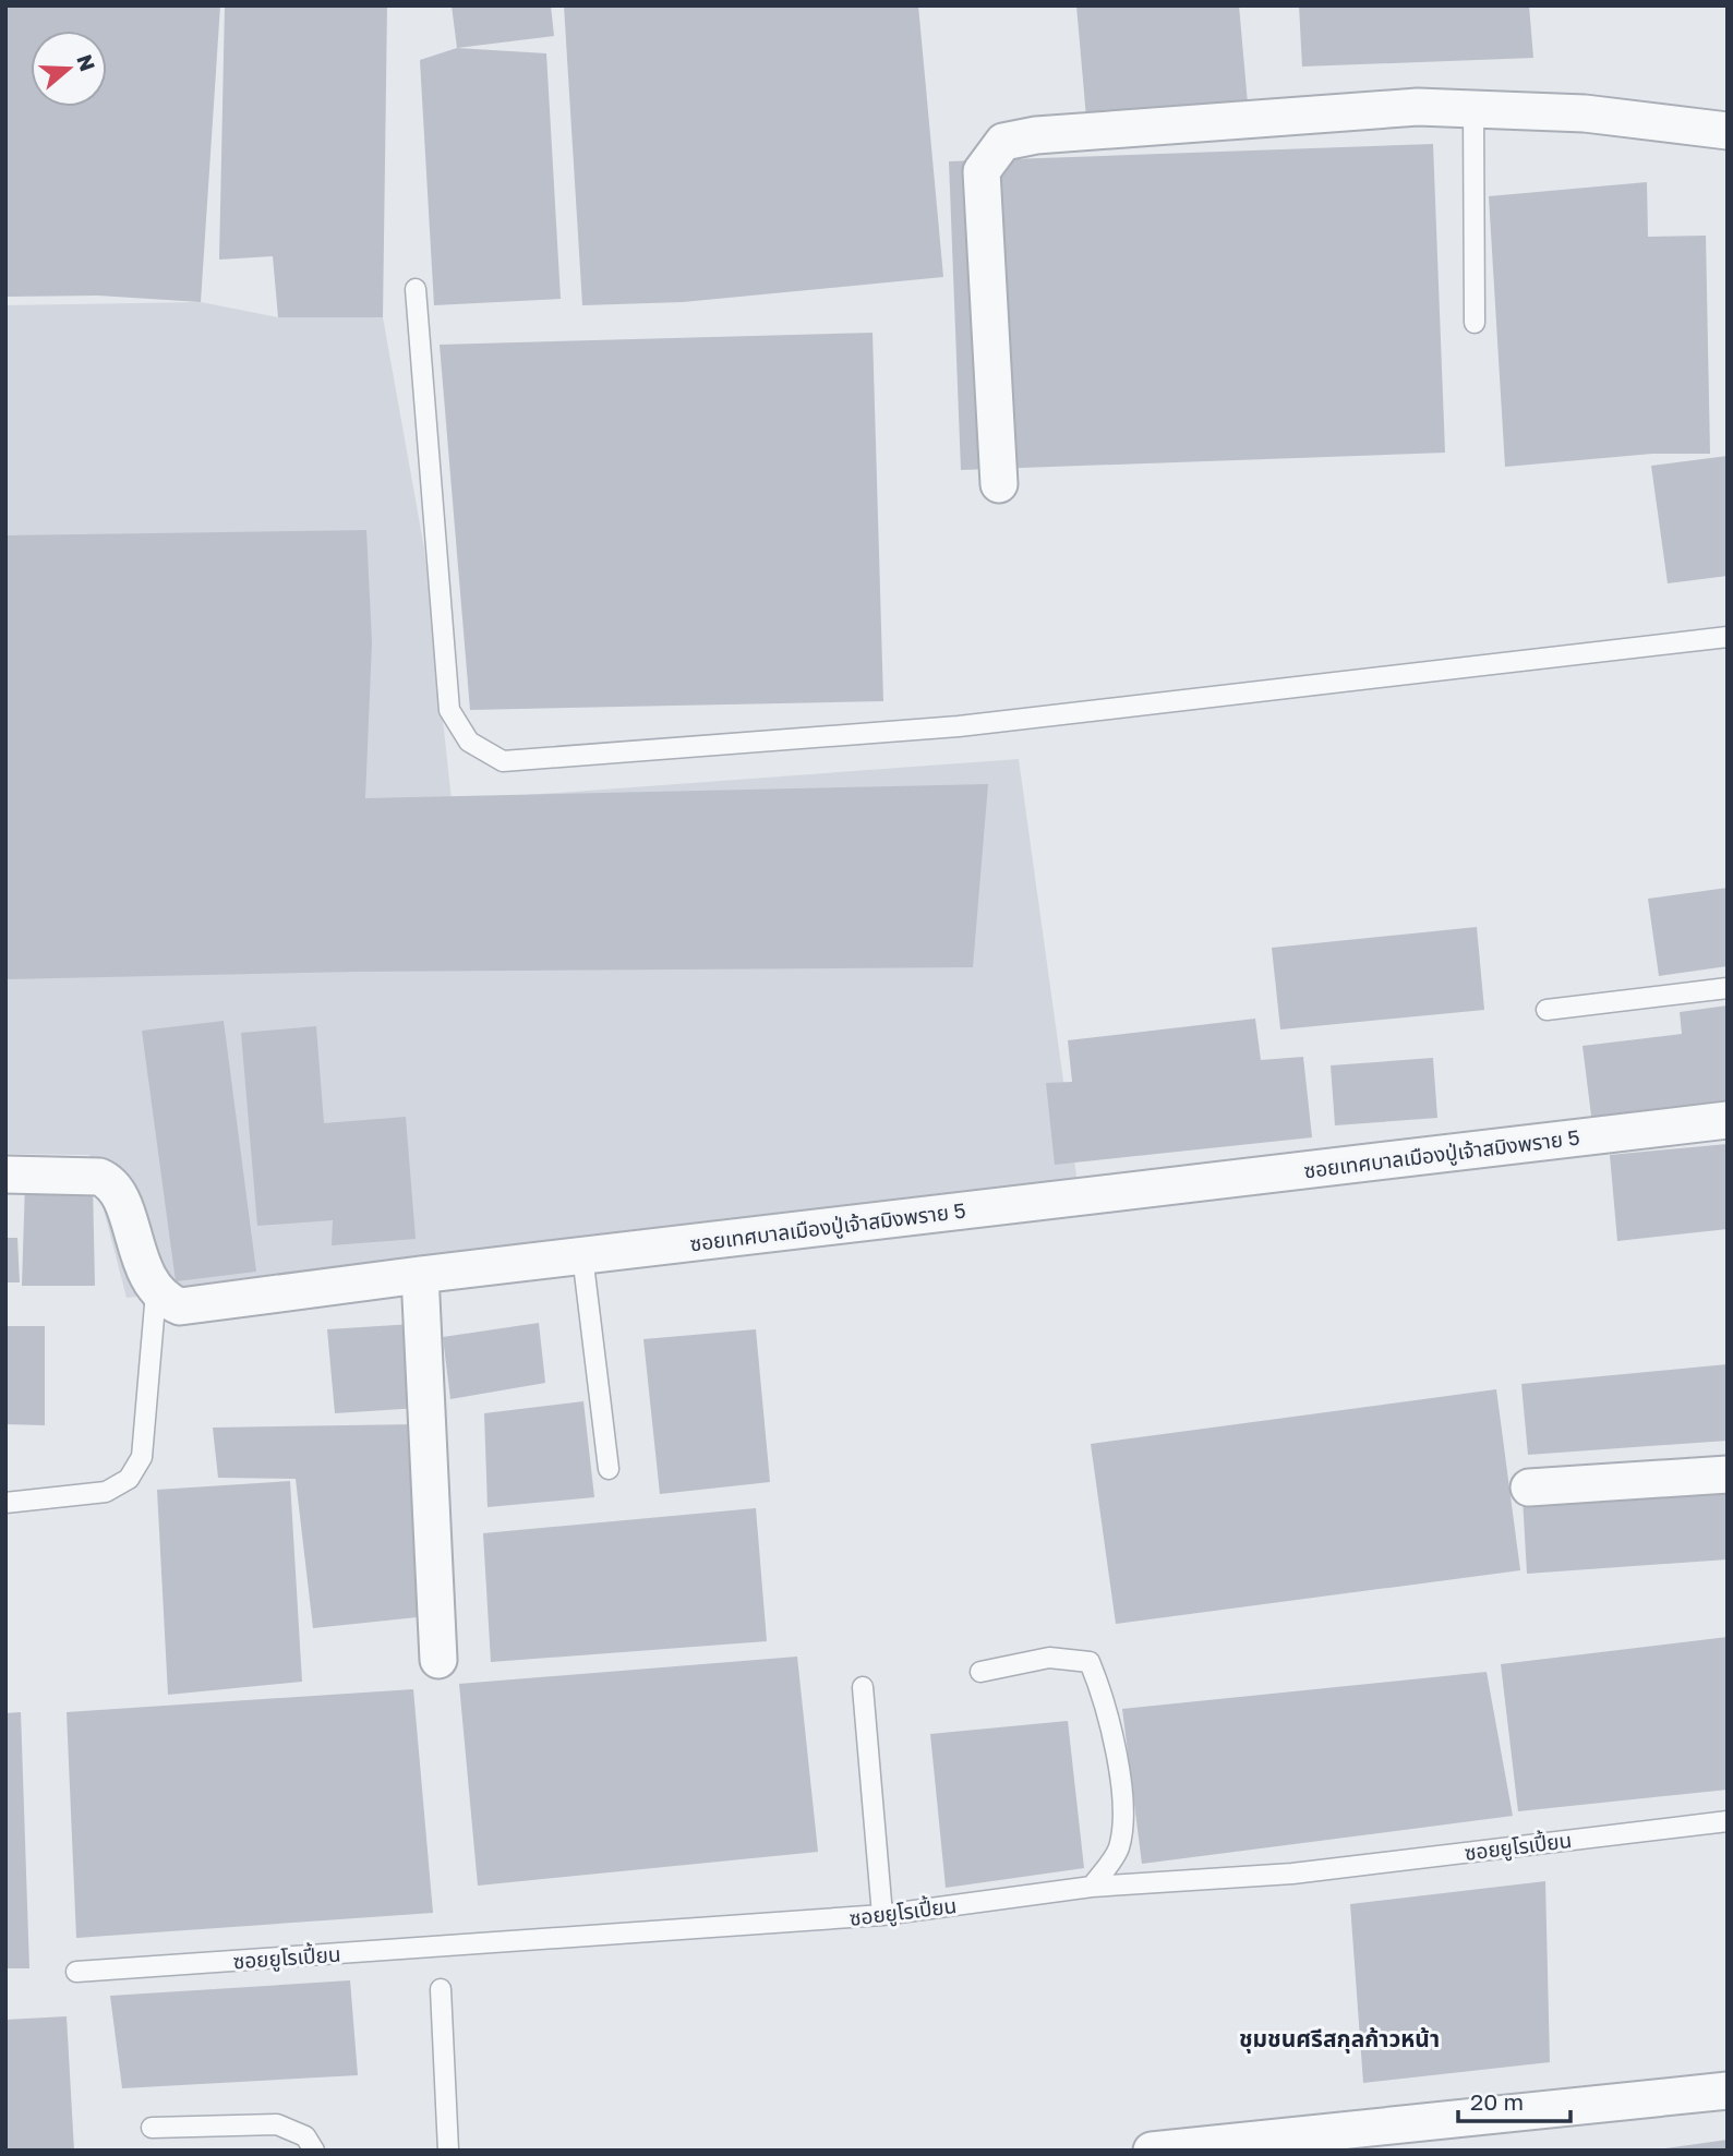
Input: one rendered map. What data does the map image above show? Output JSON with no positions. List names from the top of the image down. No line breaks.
{"streets":{"street":["ซอยเทศบาลเมืองปู่เจ้าสมิงพราย 5"],"lane":["ซอยยูโรเปี้ยน"]},"districts":["ชุมชนศรีสกุลก้าวหน้า"],"scale_bar":"20 m","north":"right"}
